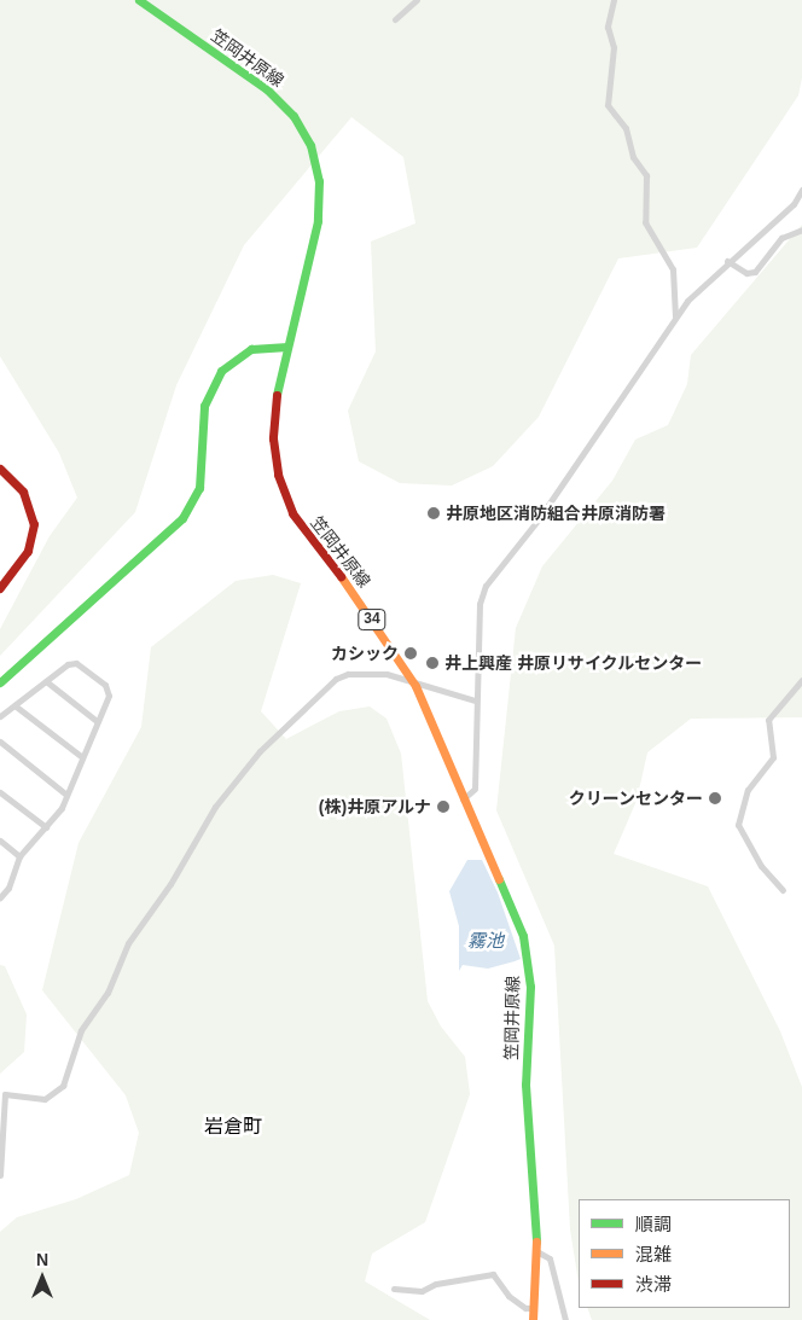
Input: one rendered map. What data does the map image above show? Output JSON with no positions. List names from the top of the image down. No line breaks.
{"streets":{"main road":["笠岡井原線","34"]},"districts":["岩倉町"],"water":["霧池"],"places":["井原地区消防組合井原消防署","カシック","井上興産 井原リサイクルセンター","クリーンセンター","(株)井原アルナ"],"legend":["順調","混雑","渋滞"],"north":"top"}
